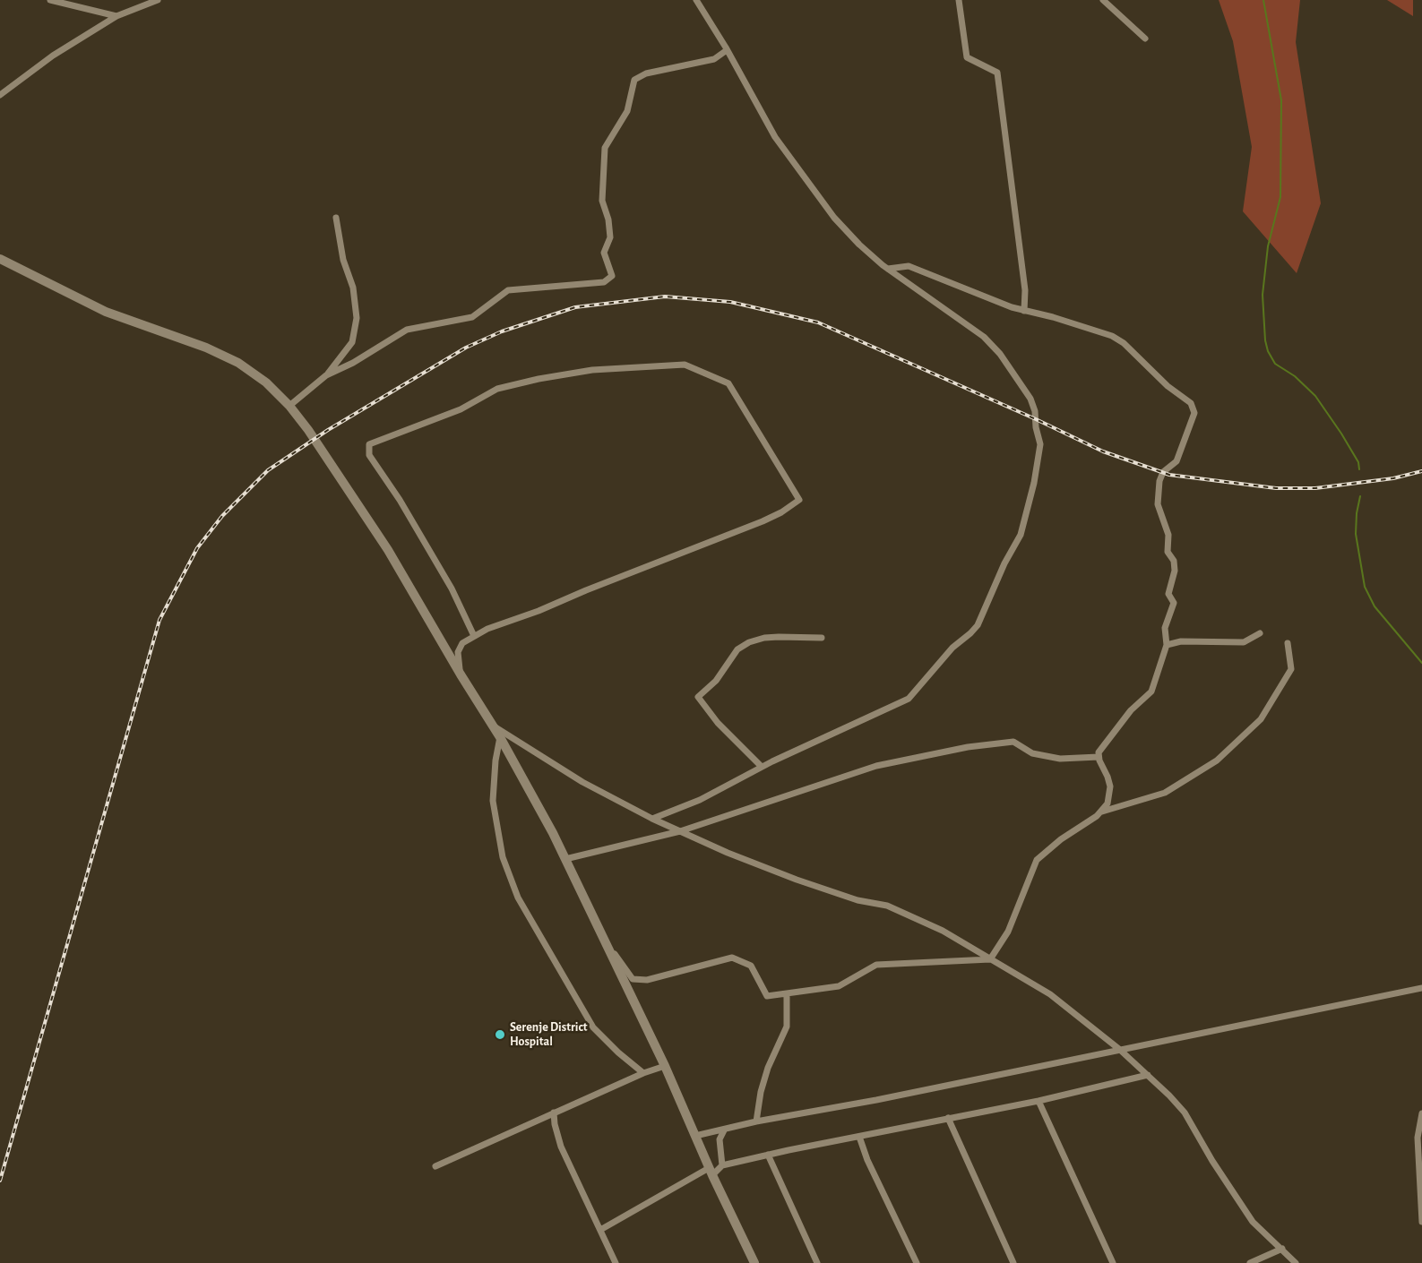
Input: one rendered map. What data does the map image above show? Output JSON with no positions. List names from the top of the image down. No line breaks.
{"places":["Serenje District Hospital"]}
